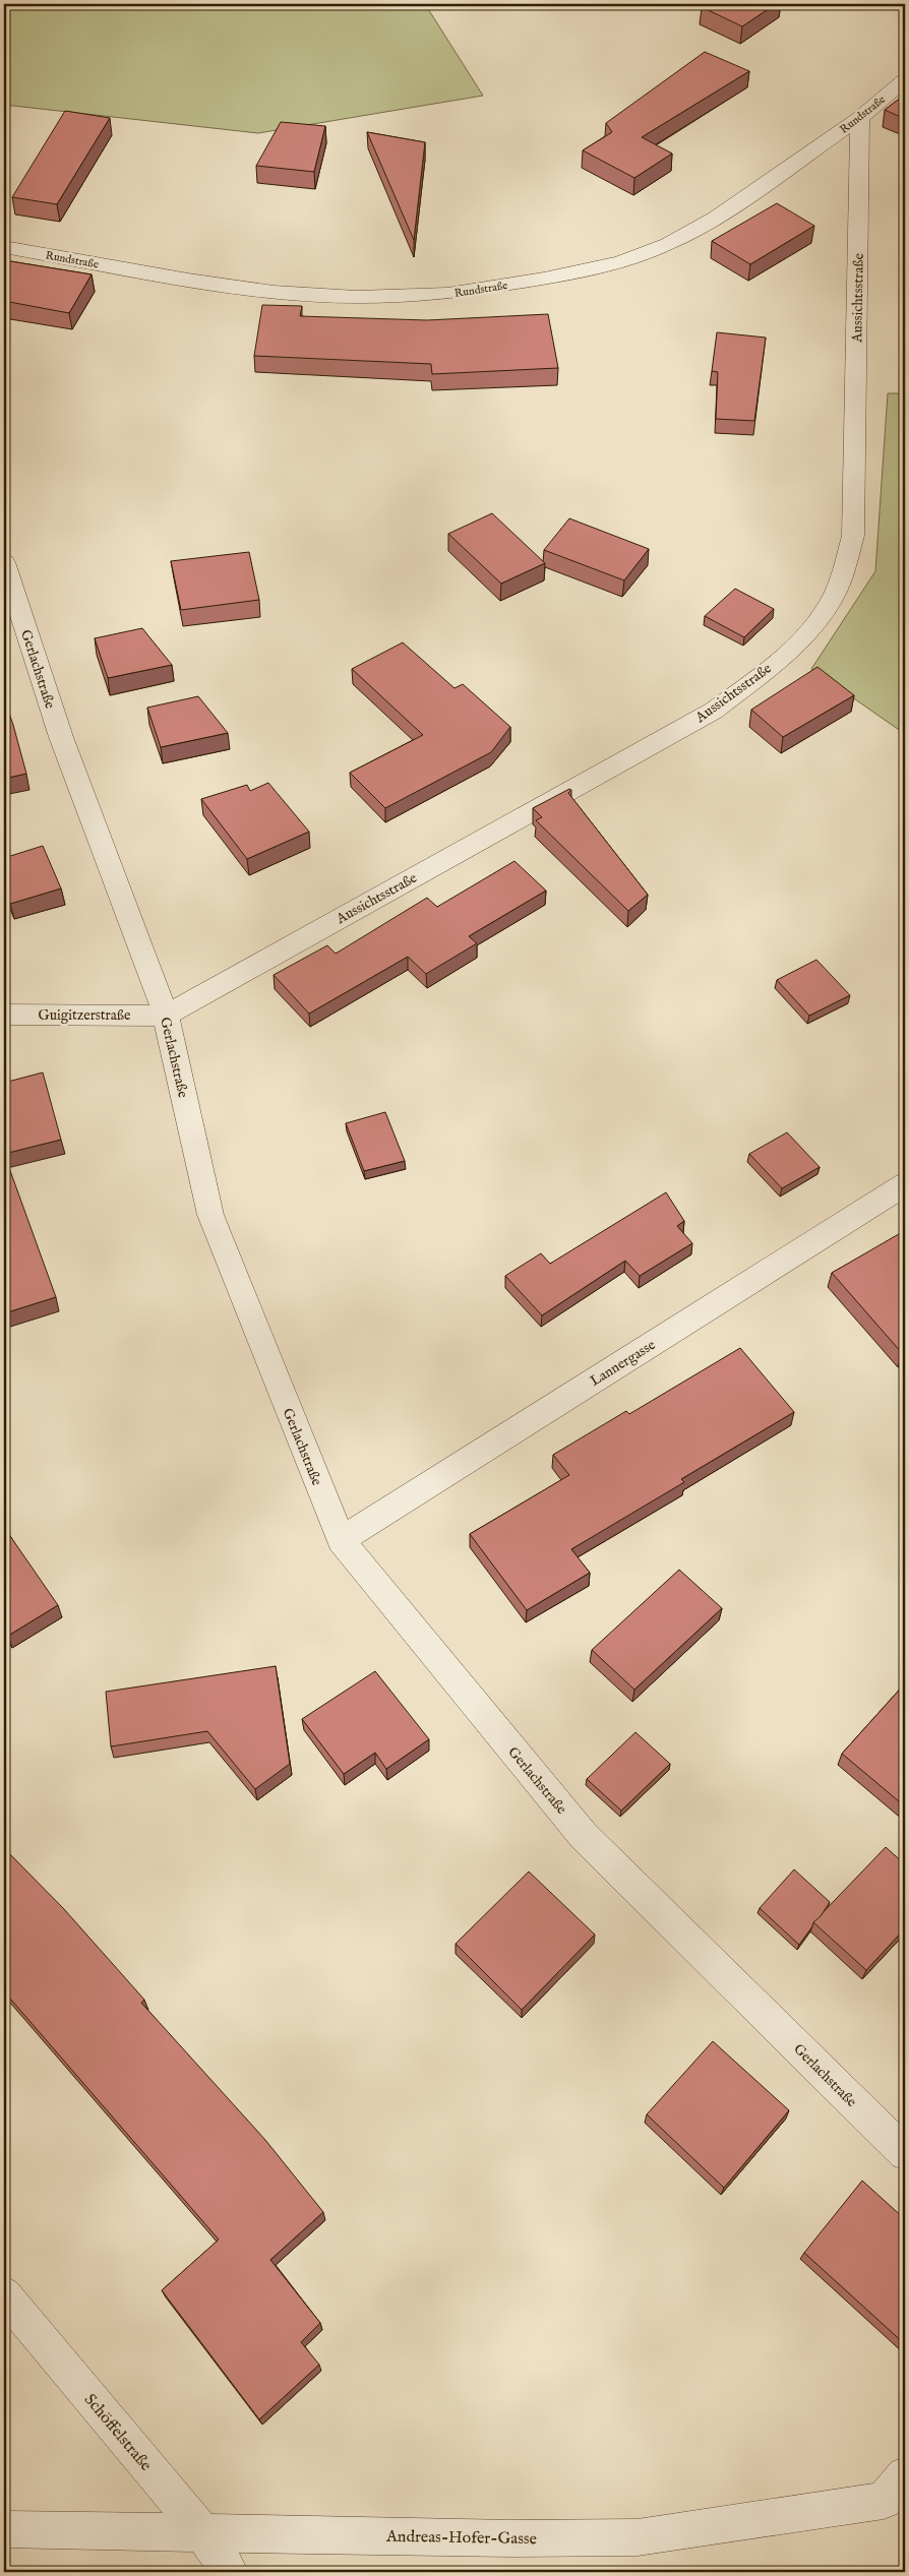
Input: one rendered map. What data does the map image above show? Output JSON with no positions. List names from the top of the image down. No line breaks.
{"streets":{"street":["Rundstraße","Aussichtsstraße","Gerlachstraße","Guigitzerstraße","Lannergasse","Schöffelstraße","Andreas-Hofer-Gasse"]},"crossings":[["Rundstraße","Aussichtsstraße"],["Aussichtsstraße","Gerlachstraße"],["Aussichtsstraße","Guigitzerstraße"],["Gerlachstraße","Guigitzerstraße"],["Gerlachstraße","Lannergasse"],["Schöffelstraße","Andreas-Hofer-Gasse"]]}
